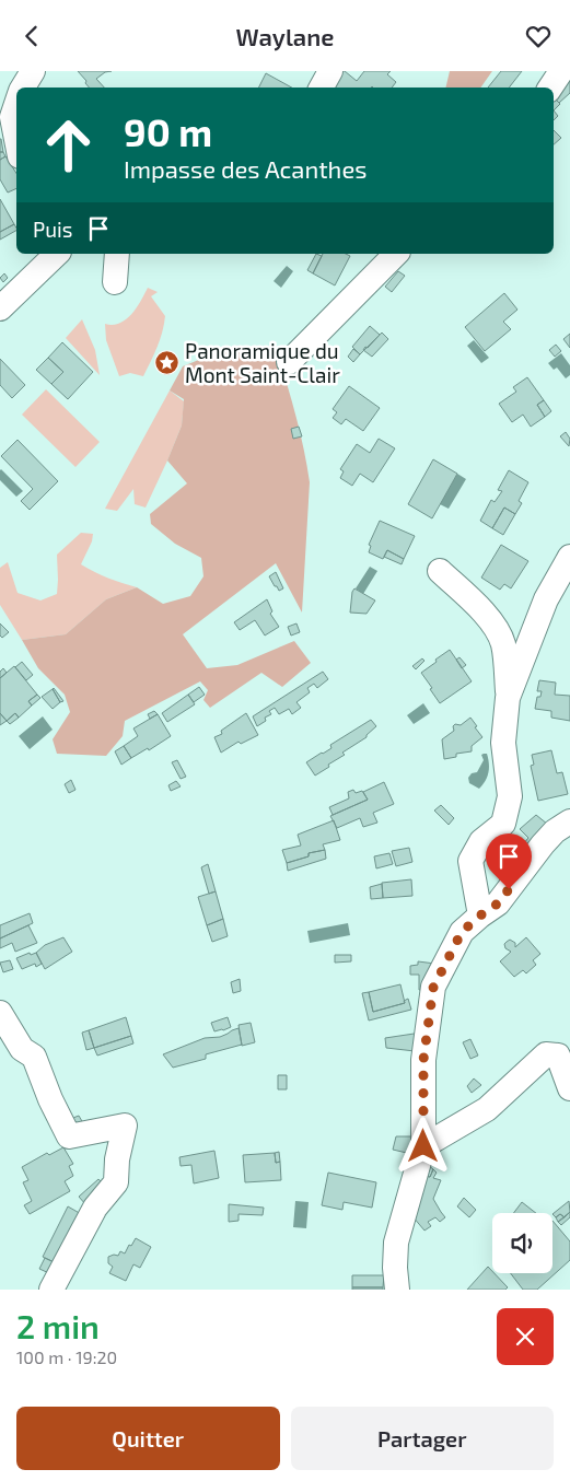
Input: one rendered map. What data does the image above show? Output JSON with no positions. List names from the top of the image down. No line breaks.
{"places":{"place":["Panoramique du Mont Saint-Clair"]},"page":{"header":"Waylane","turn":["90 m","Impasse des Acanthes"],"then":"Puis","heading":["2 min","100 m · 19:20"],"buttons":["Quitter","Partager"]}}
